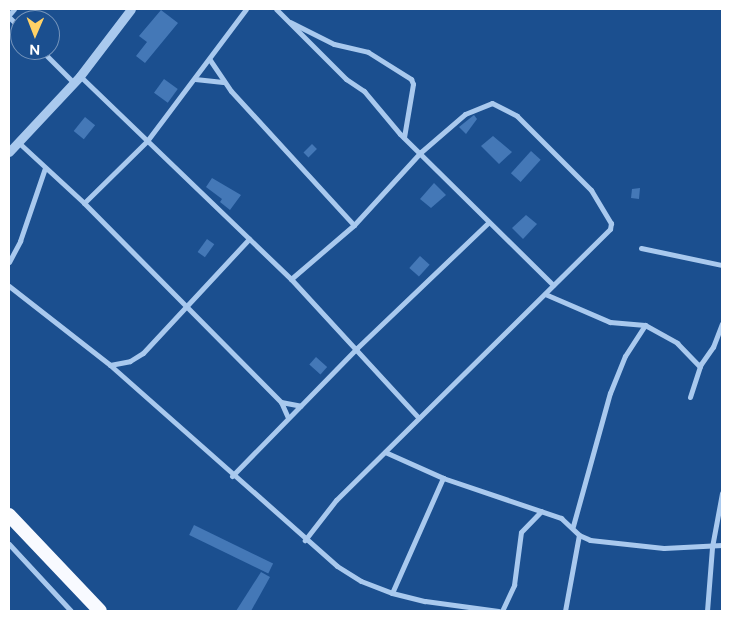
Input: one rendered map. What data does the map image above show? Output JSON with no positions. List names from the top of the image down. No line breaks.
{"north":"bottom"}
